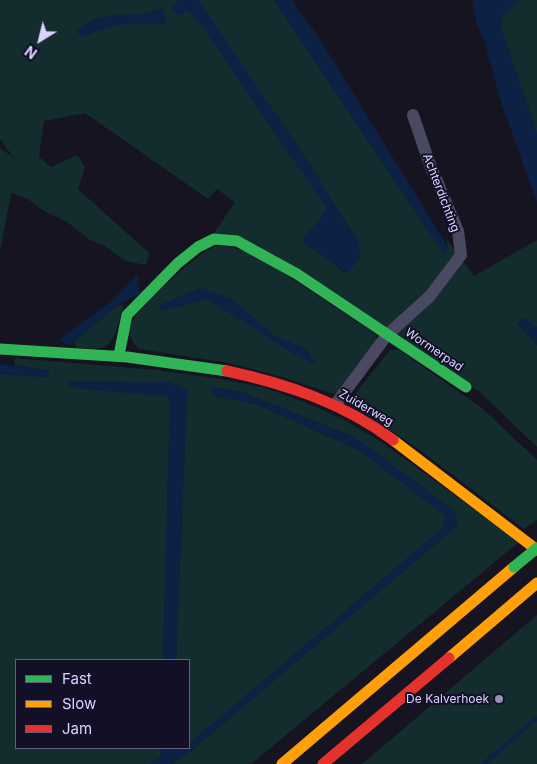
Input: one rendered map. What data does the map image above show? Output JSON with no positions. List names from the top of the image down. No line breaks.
{"streets":{"main road":["Wormerpad","Zuiderweg"],"street":["Achterdichting"]},"crossings":[["Achterdichting","Wormerpad"],["Achterdichting","Zuiderweg"]],"places":["De Kalverhoek"],"legend":["Fast","Slow","Jam"],"north":"bottom left"}
